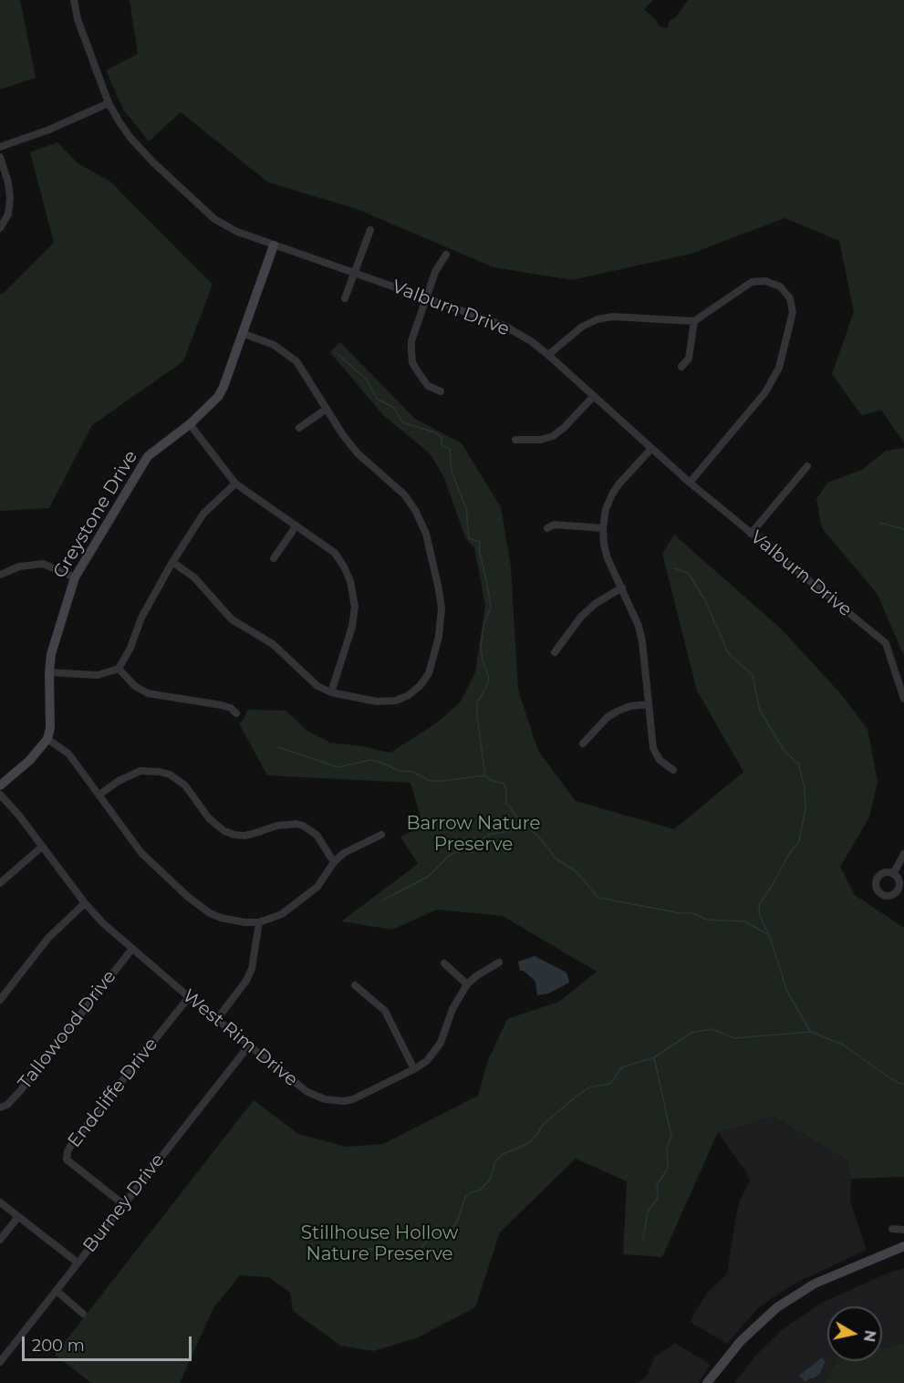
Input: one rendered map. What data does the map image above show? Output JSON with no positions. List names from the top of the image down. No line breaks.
{"streets":{"street":["Valburn Drive","Greystone Drive","Tallowood Drive","West Rim Drive","Endcliffe Drive","Burney Drive"]},"crossings":[["Valburn Drive","Greystone Drive"],["Tallowood Drive","West Rim Drive"],["West Rim Drive","Endcliffe Drive"],["West Rim Drive","Burney Drive"],["Endcliffe Drive","Burney Drive"]],"parks":["Barrow Nature Preserve","Stillhouse Hollow Nature Preserve"],"scale_bar":"200 m","north":"right"}
